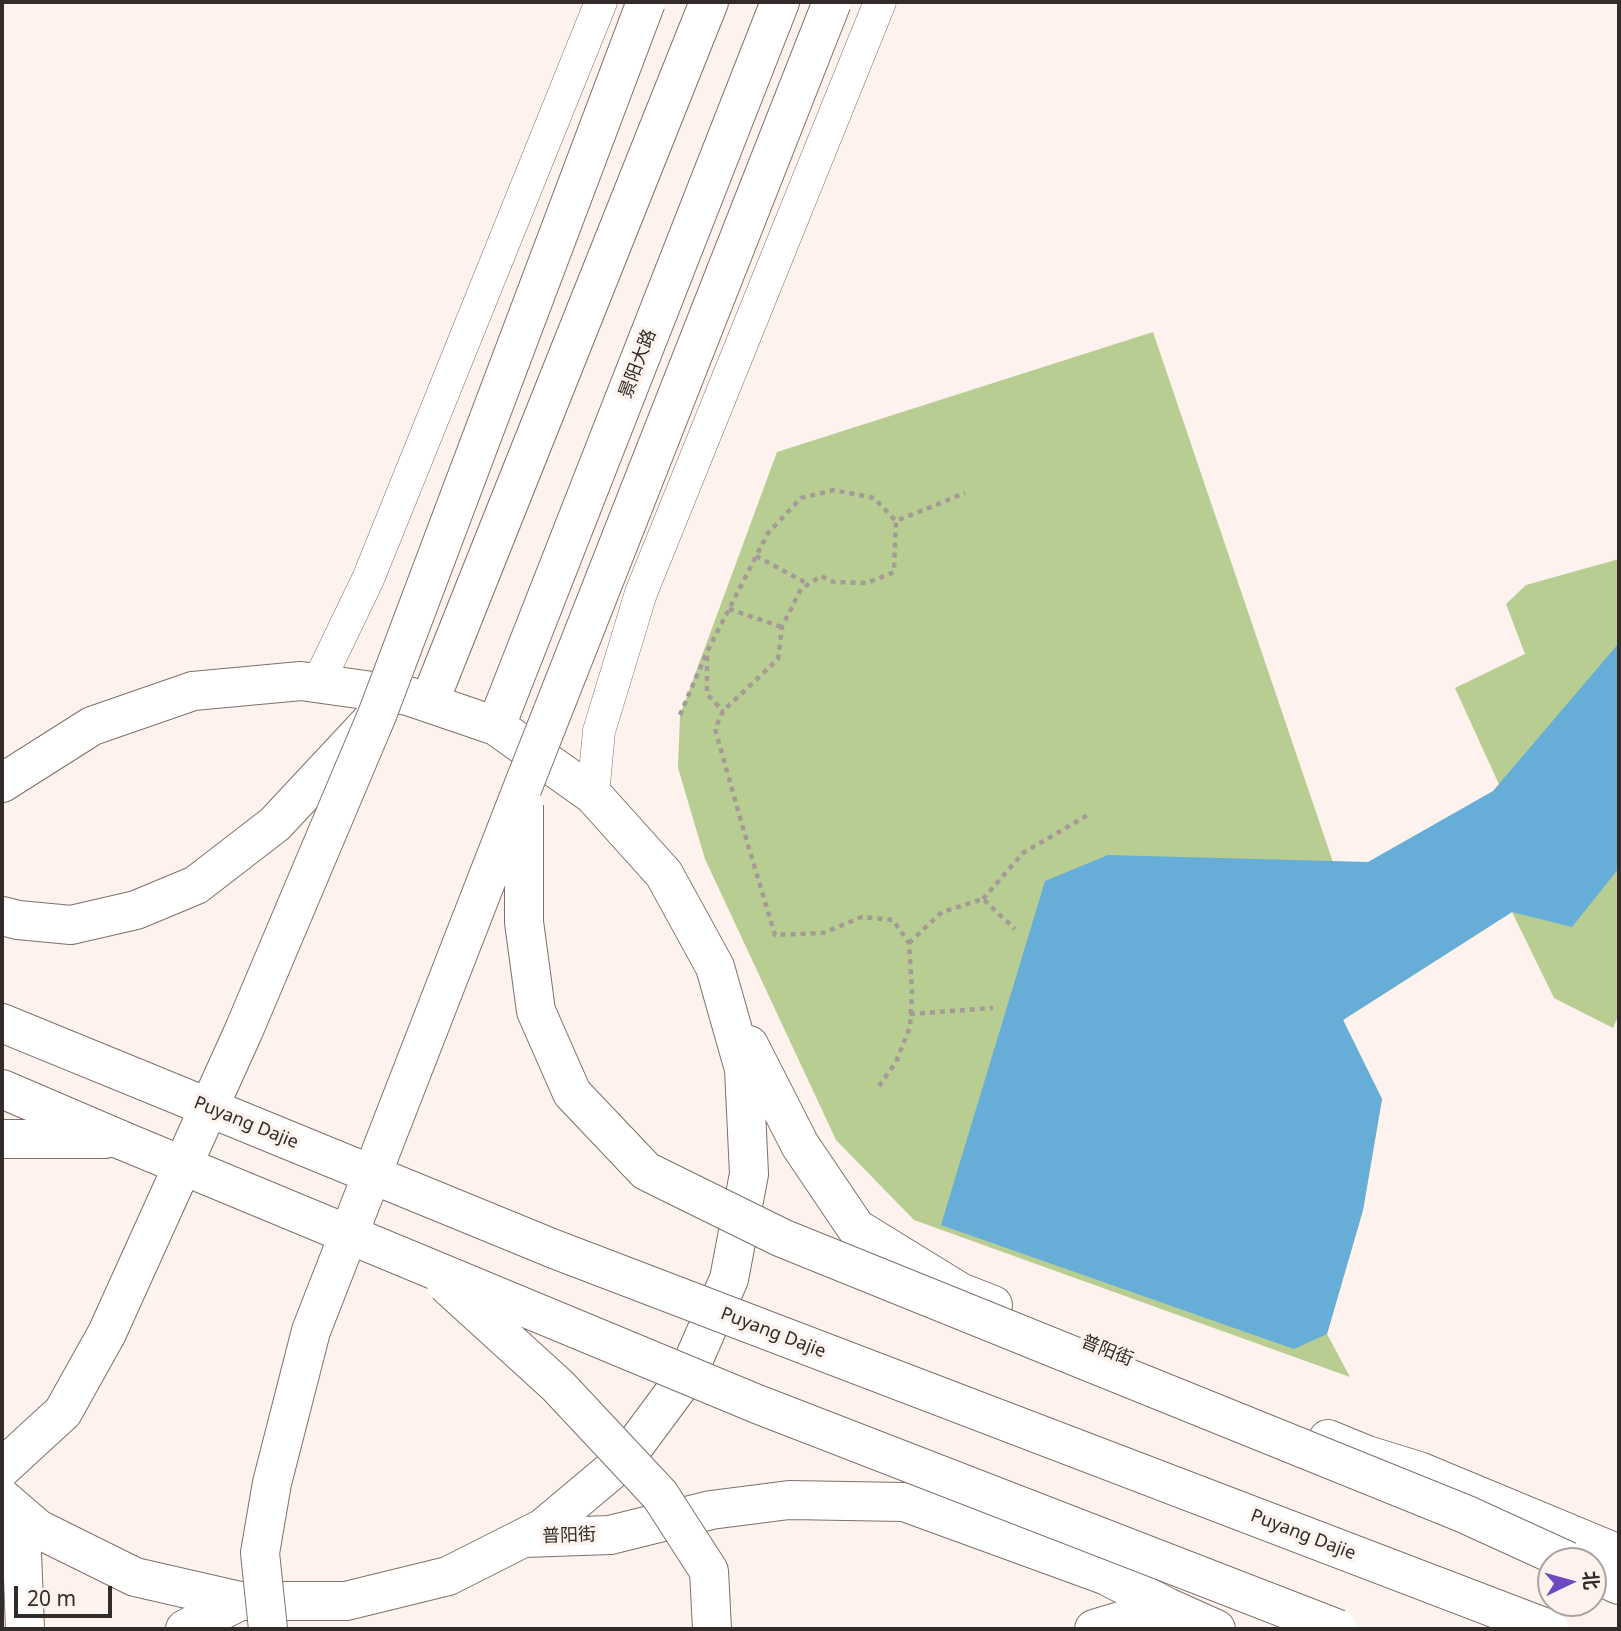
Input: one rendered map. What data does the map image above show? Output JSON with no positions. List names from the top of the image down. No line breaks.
{"streets":{"main road":["景阳大路","Puyang Dajie","普阳街"]},"scale_bar":"20 m","north":"right"}
